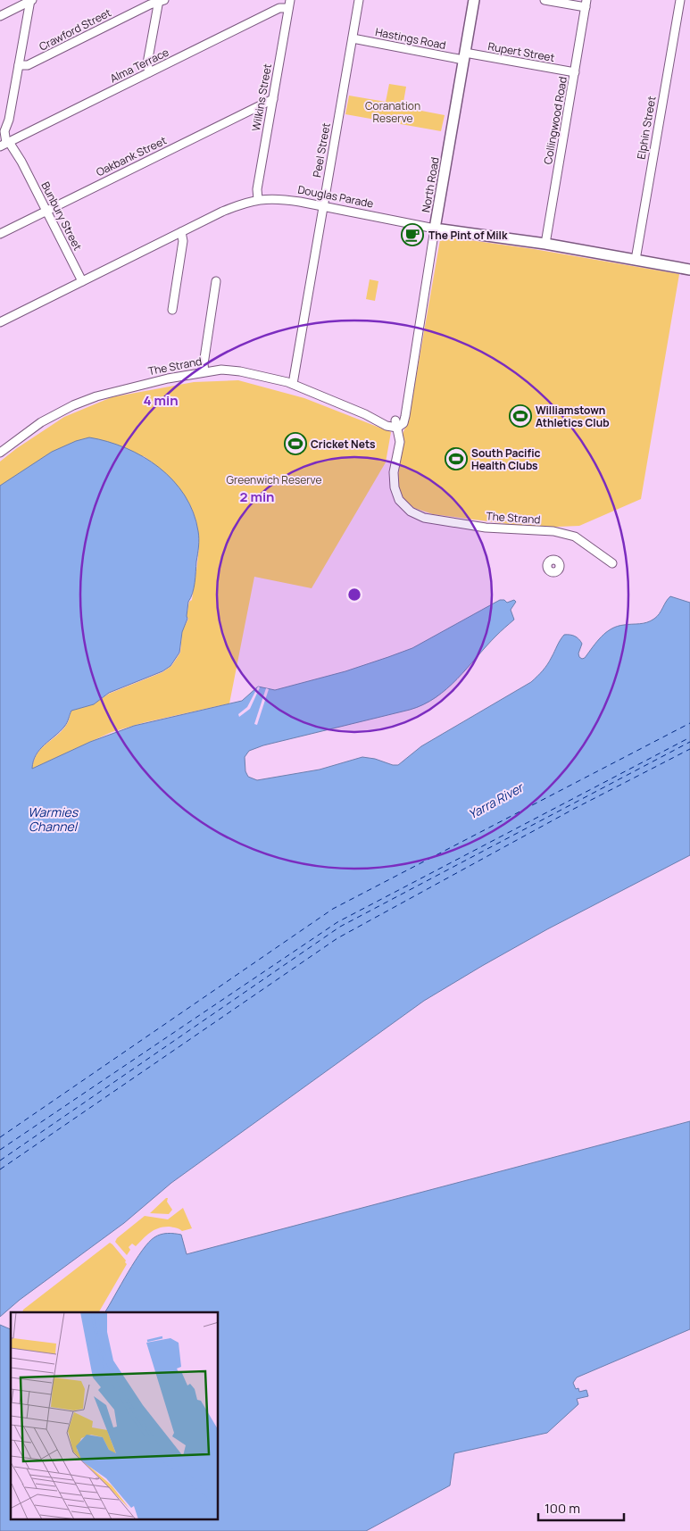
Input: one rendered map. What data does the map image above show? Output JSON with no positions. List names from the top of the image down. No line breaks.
{"streets":{"main road":["North Road","Douglas Parade"],"street":["Crawford Street","Hastings Road","Rupert Street","Alma Terrace","Wilkins Street","Collingwood Road","Elphin Street","Peel Street","Oakbank Street","Bunbury Street","The Strand"]},"crossings":[["Crawford Street","Bunbury Street"],["Hastings Road","Rupert Street"],["Hastings Road","Peel Street"],["Hastings Road","North Road"],["Rupert Street","Collingwood Road"],["Rupert Street","North Road"],["Alma Terrace","Wilkins Street"],["Alma Terrace","Bunbury Street"],["Wilkins Street","Oakbank Street"],["Wilkins Street","Douglas Parade"],["Collingwood Road","Douglas Parade"],["Elphin Street","Douglas Parade"],["Peel Street","Douglas Parade"],["Peel Street","The Strand"],["Oakbank Street","Bunbury Street"],["North Road","Douglas Parade"],["North Road","The Strand"],["Douglas Parade","Bunbury Street"]],"water":["Yarra River","Warmies Channel"],"parks":["Coranation Reserve","Greenwich Reserve"],"places":{"cafe":["The Pint of Milk"],"sports":["Williamstown Athletics Club","Cricket Nets","South Pacific Health Clubs"]},"scale_bar":"100 m","rings":["4 min","2 min"]}
